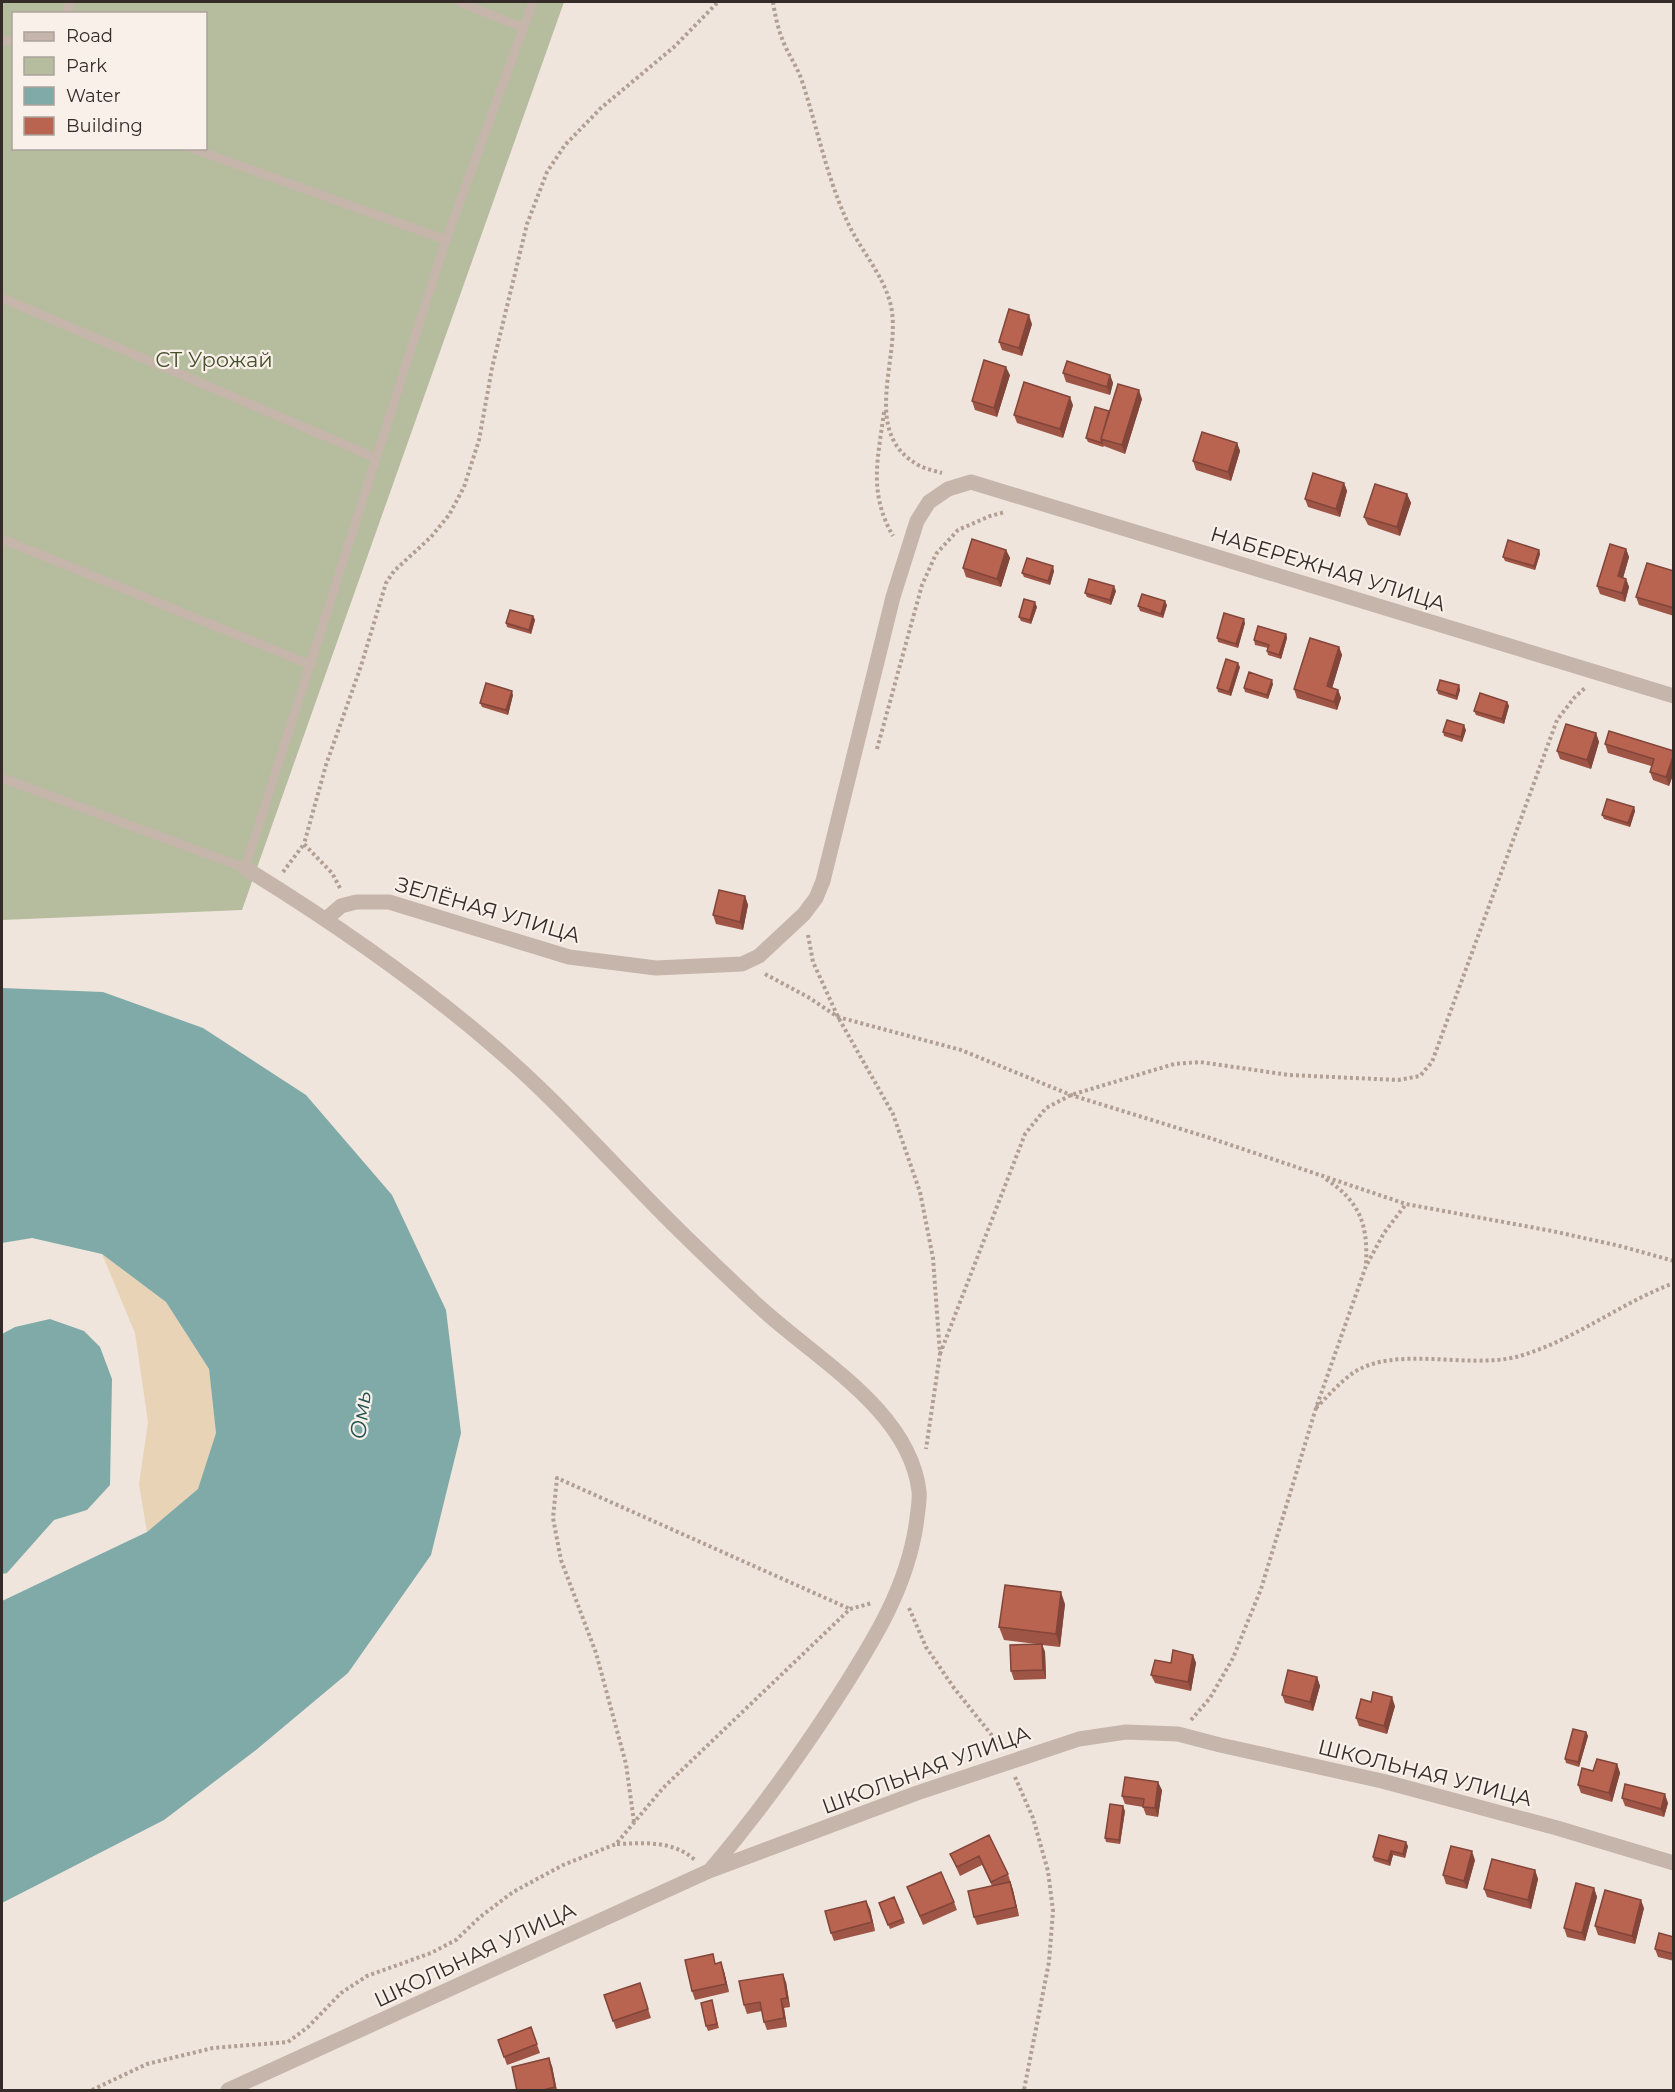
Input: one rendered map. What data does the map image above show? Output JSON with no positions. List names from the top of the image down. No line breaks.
{"streets":{"street":["НАБЕРЕЖНАЯ УЛИЦА","ЗЕЛЁНАЯ УЛИЦА","ШКОЛЬНАЯ УЛИЦА"]},"crossings":[["НАБЕРЕЖНАЯ УЛИЦА","ЗЕЛЁНАЯ УЛИЦА"]],"water":["Омь"],"parks":["СТ Урожай"],"legend":["Road","Park","Water","Building"]}
